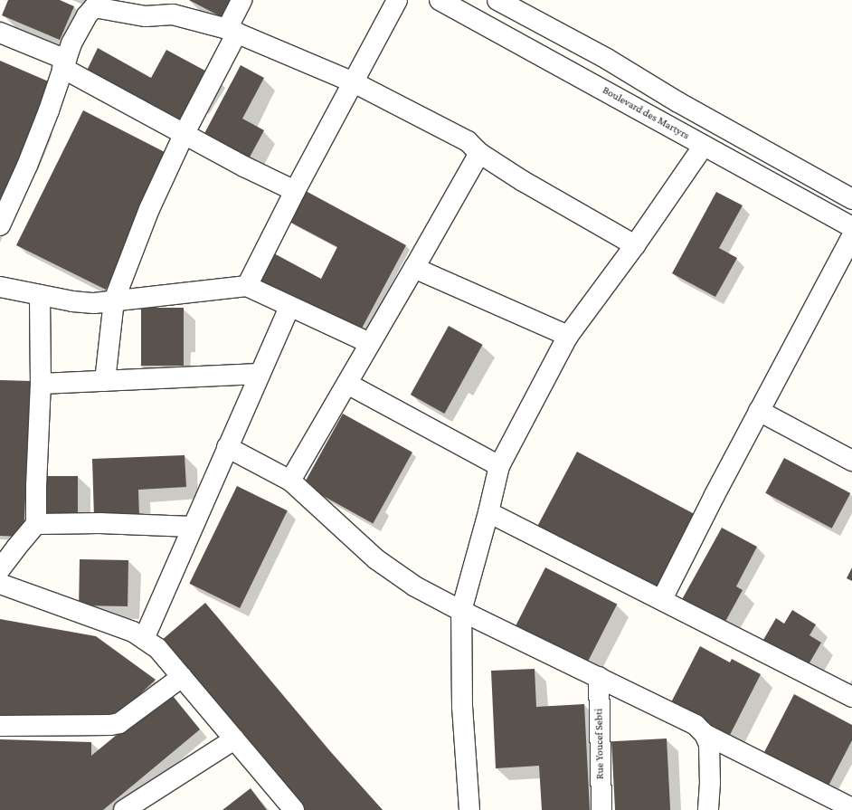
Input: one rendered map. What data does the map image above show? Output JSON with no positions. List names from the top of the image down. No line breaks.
{"streets":{"street":["Boulevard des Martyrs","Rue Youcef Sebti"]}}
